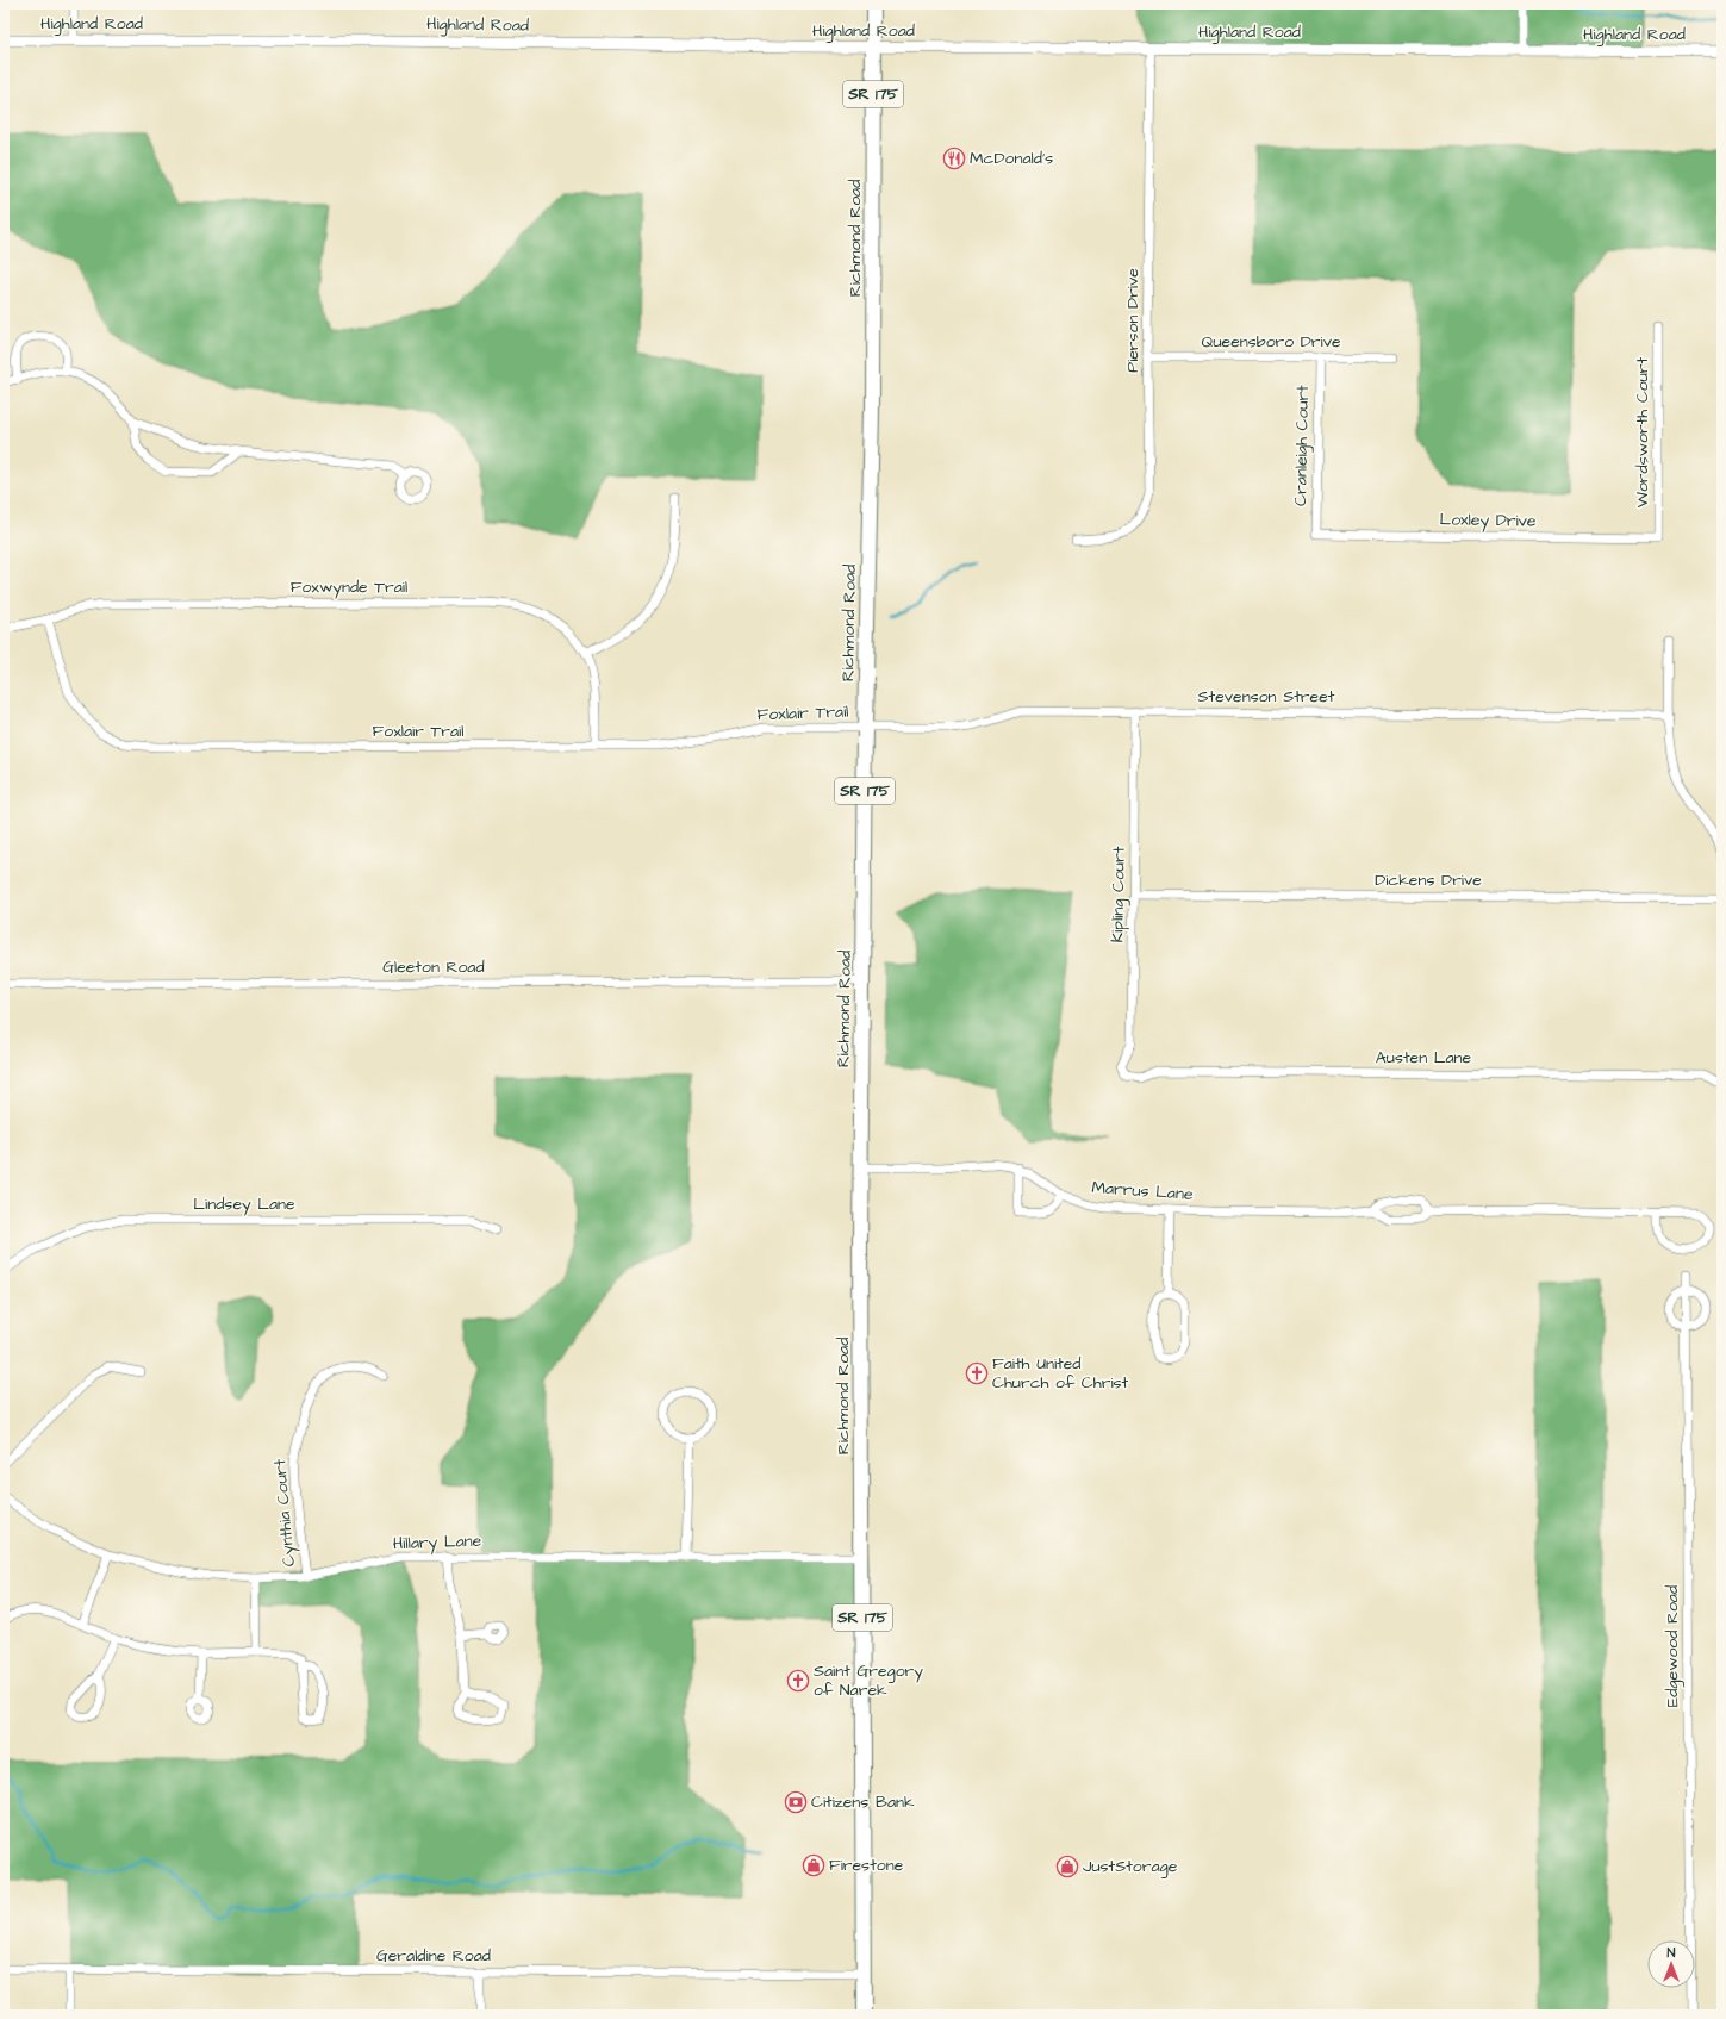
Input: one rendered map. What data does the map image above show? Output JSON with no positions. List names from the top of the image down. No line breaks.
{"streets":{"main road":["SR 175","Richmond Road"],"street":["Highland Road","Pierson Drive","Queensboro Drive","Wordsworth Court","Cranleigh Court","Loxley Drive","Foxwynde Trail","Stevenson Street","Foxlair Trail","Dickens Drive","Kipling Court","Gleeton Road","Austen Lane","Marrus Lane","Lindsey Lane","Cynthia Court","Hillary Lane","Edgewood Road","Geraldine Road"]},"crossings":[["Highland Road","Richmond Road"],["Highland Road","Pierson Drive"],["Richmond Road","Stevenson Street"],["Richmond Road","Foxlair Trail"],["Richmond Road","Gleeton Road"],["Richmond Road","Marrus Lane"],["Richmond Road","Hillary Lane"],["Richmond Road","Geraldine Road"],["Pierson Drive","Queensboro Drive"],["Queensboro Drive","Cranleigh Court"],["Wordsworth Court","Loxley Drive"],["Cranleigh Court","Loxley Drive"],["Foxwynde Trail","Foxlair Trail"],["Stevenson Street","Foxlair Trail"],["Stevenson Street","Kipling Court"],["Dickens Drive","Kipling Court"],["Kipling Court","Austen Lane"],["Cynthia Court","Hillary Lane"]],"places":{"restaurant":["McDonald's"],"church":["Faith United Church of Christ","Saint Gregory of Narek"],"bank":["Citizens Bank"],"shop":["Firestone","JustStorage"]},"north":"top"}
